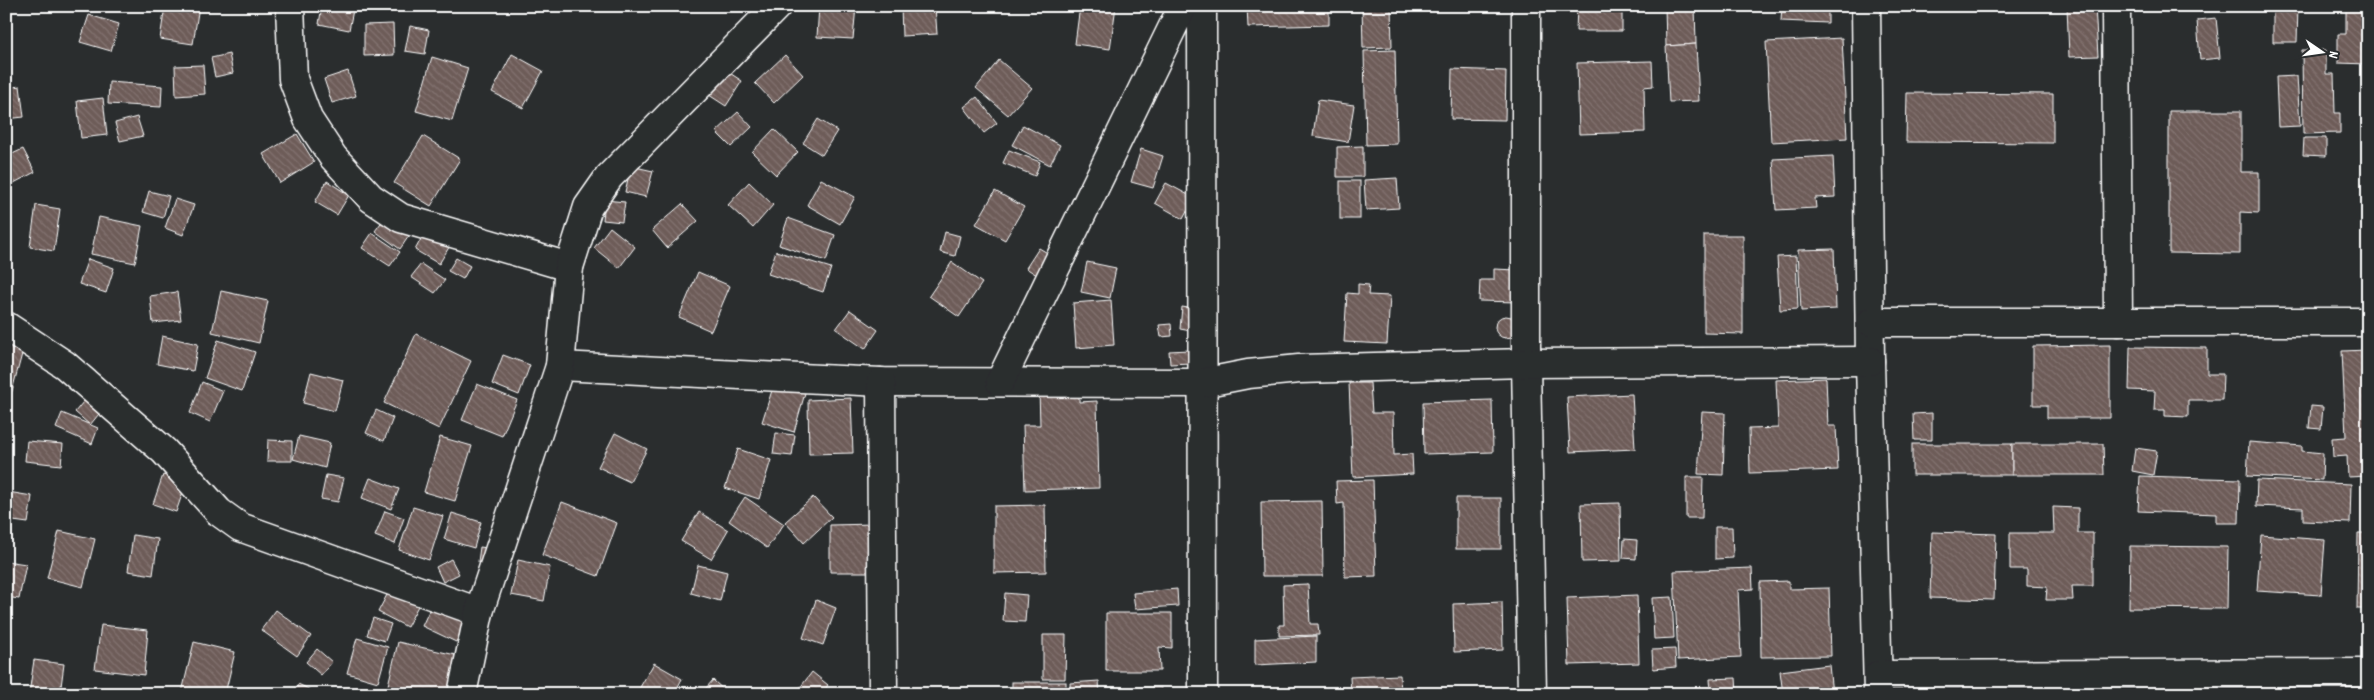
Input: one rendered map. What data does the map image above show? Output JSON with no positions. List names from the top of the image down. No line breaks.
{"north":"right"}
